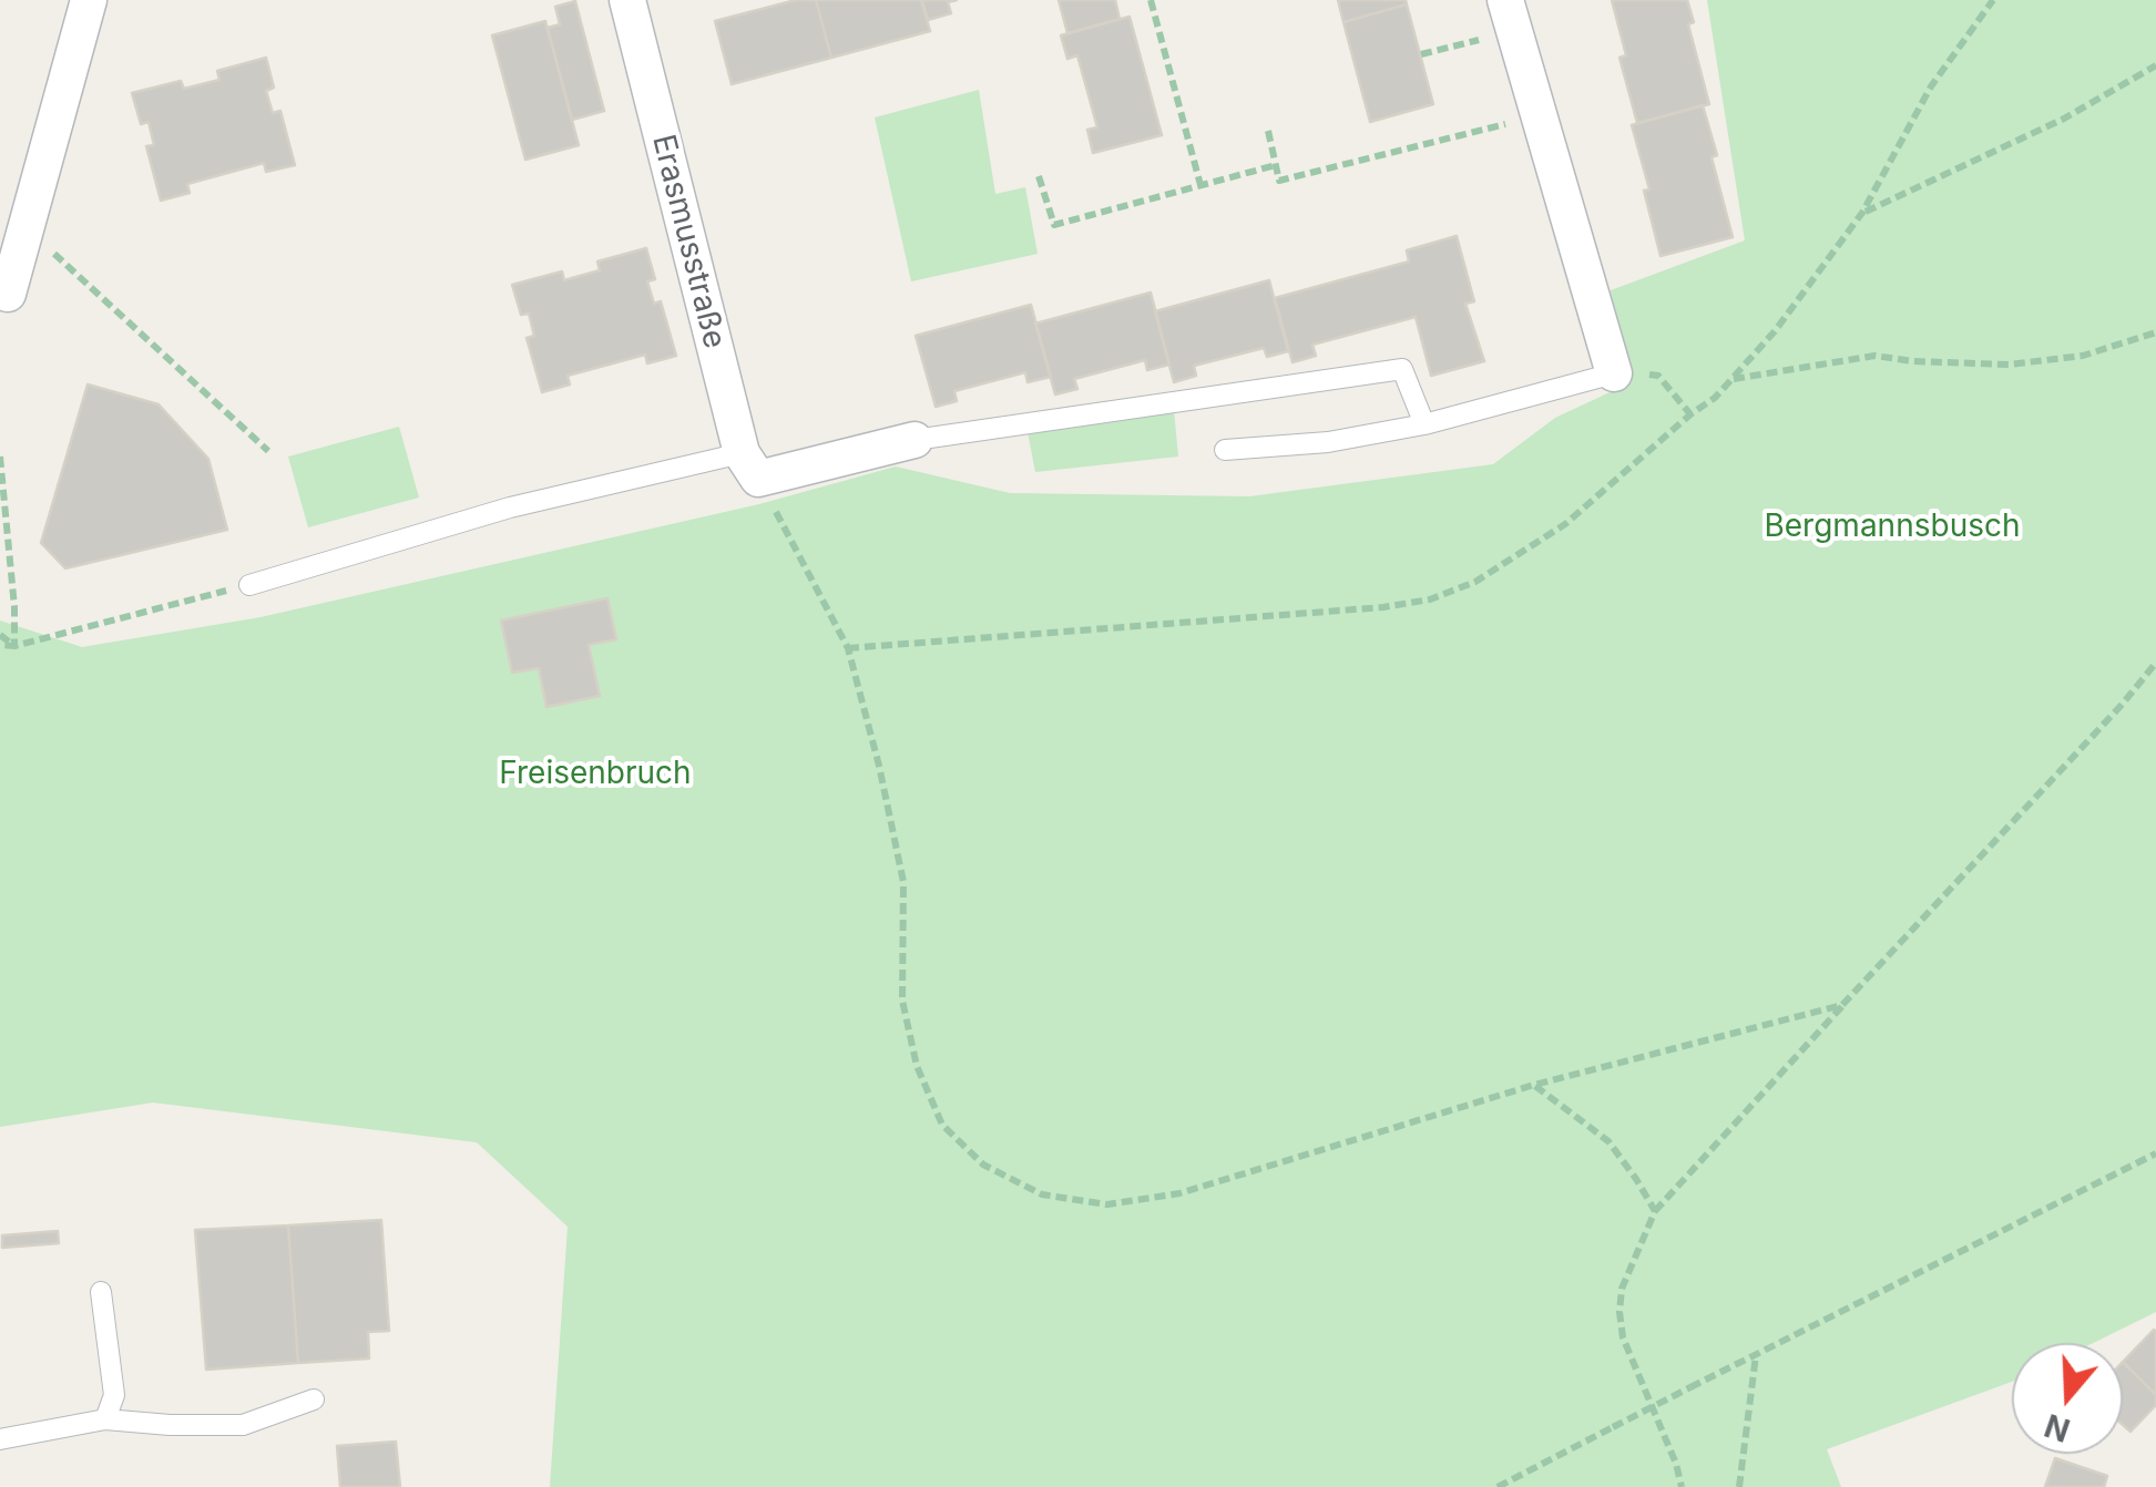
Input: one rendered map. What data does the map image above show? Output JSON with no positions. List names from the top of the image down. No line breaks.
{"streets":{"street":["Erasmusstraße"]},"parks":["Bergmannsbusch","Freisenbruch"],"north":"bottom"}
